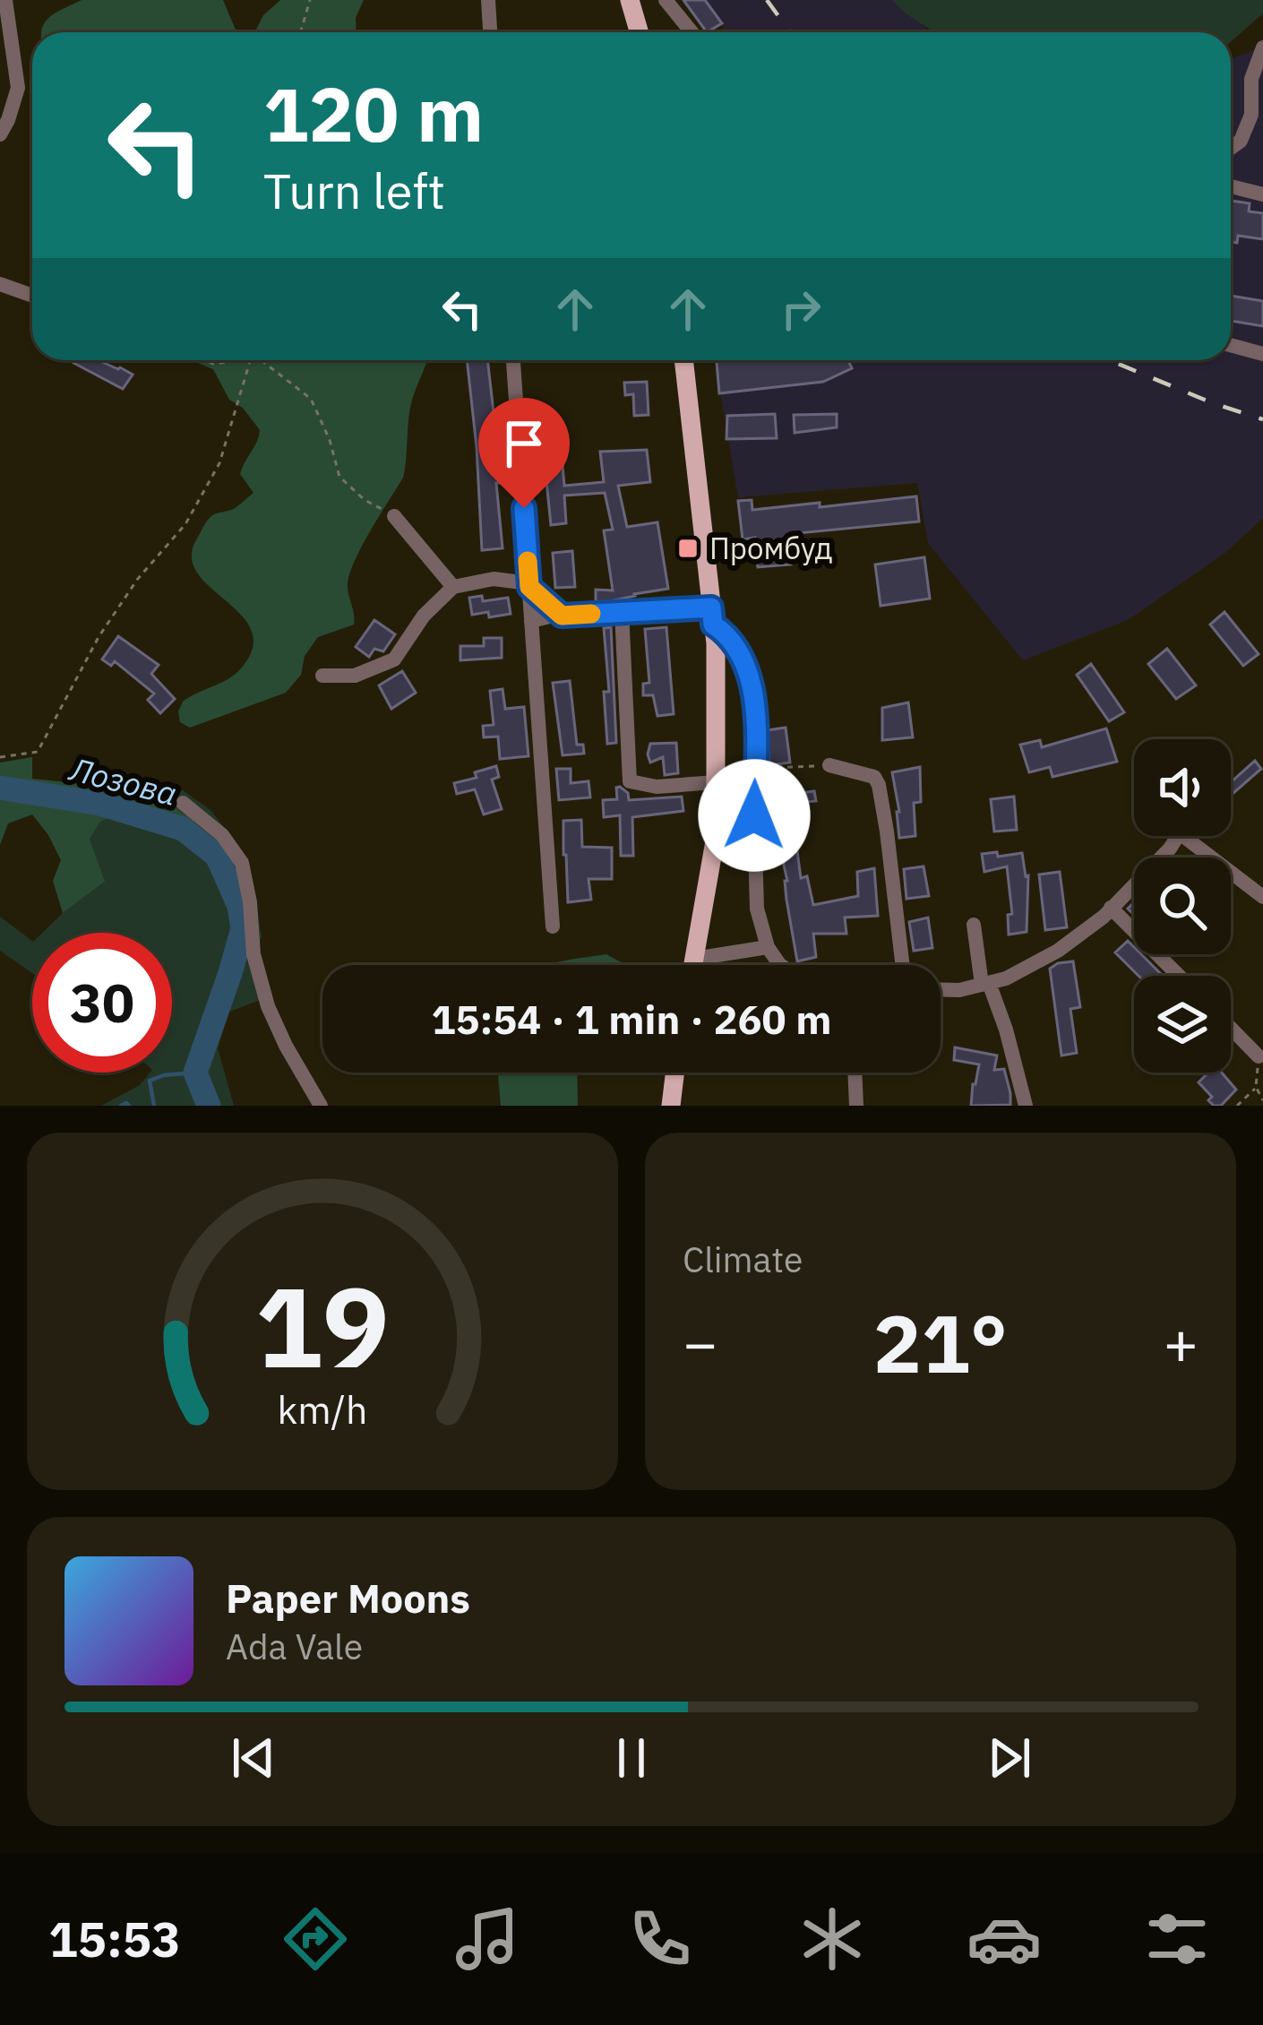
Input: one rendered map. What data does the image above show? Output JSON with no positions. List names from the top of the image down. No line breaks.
{"water":["Лозова"],"places":{"transit":["Промбуд"]},"page":{"turn":["120 m","Turn left"],"limit":"30","trip":"15:54 · 1 min · 260 m","tile":"Climate","heat":["−","21°","+"],"song":["Paper Moons","Ada Vale"],"tabs":"15:53","gauge":["19","km/h"]}}
